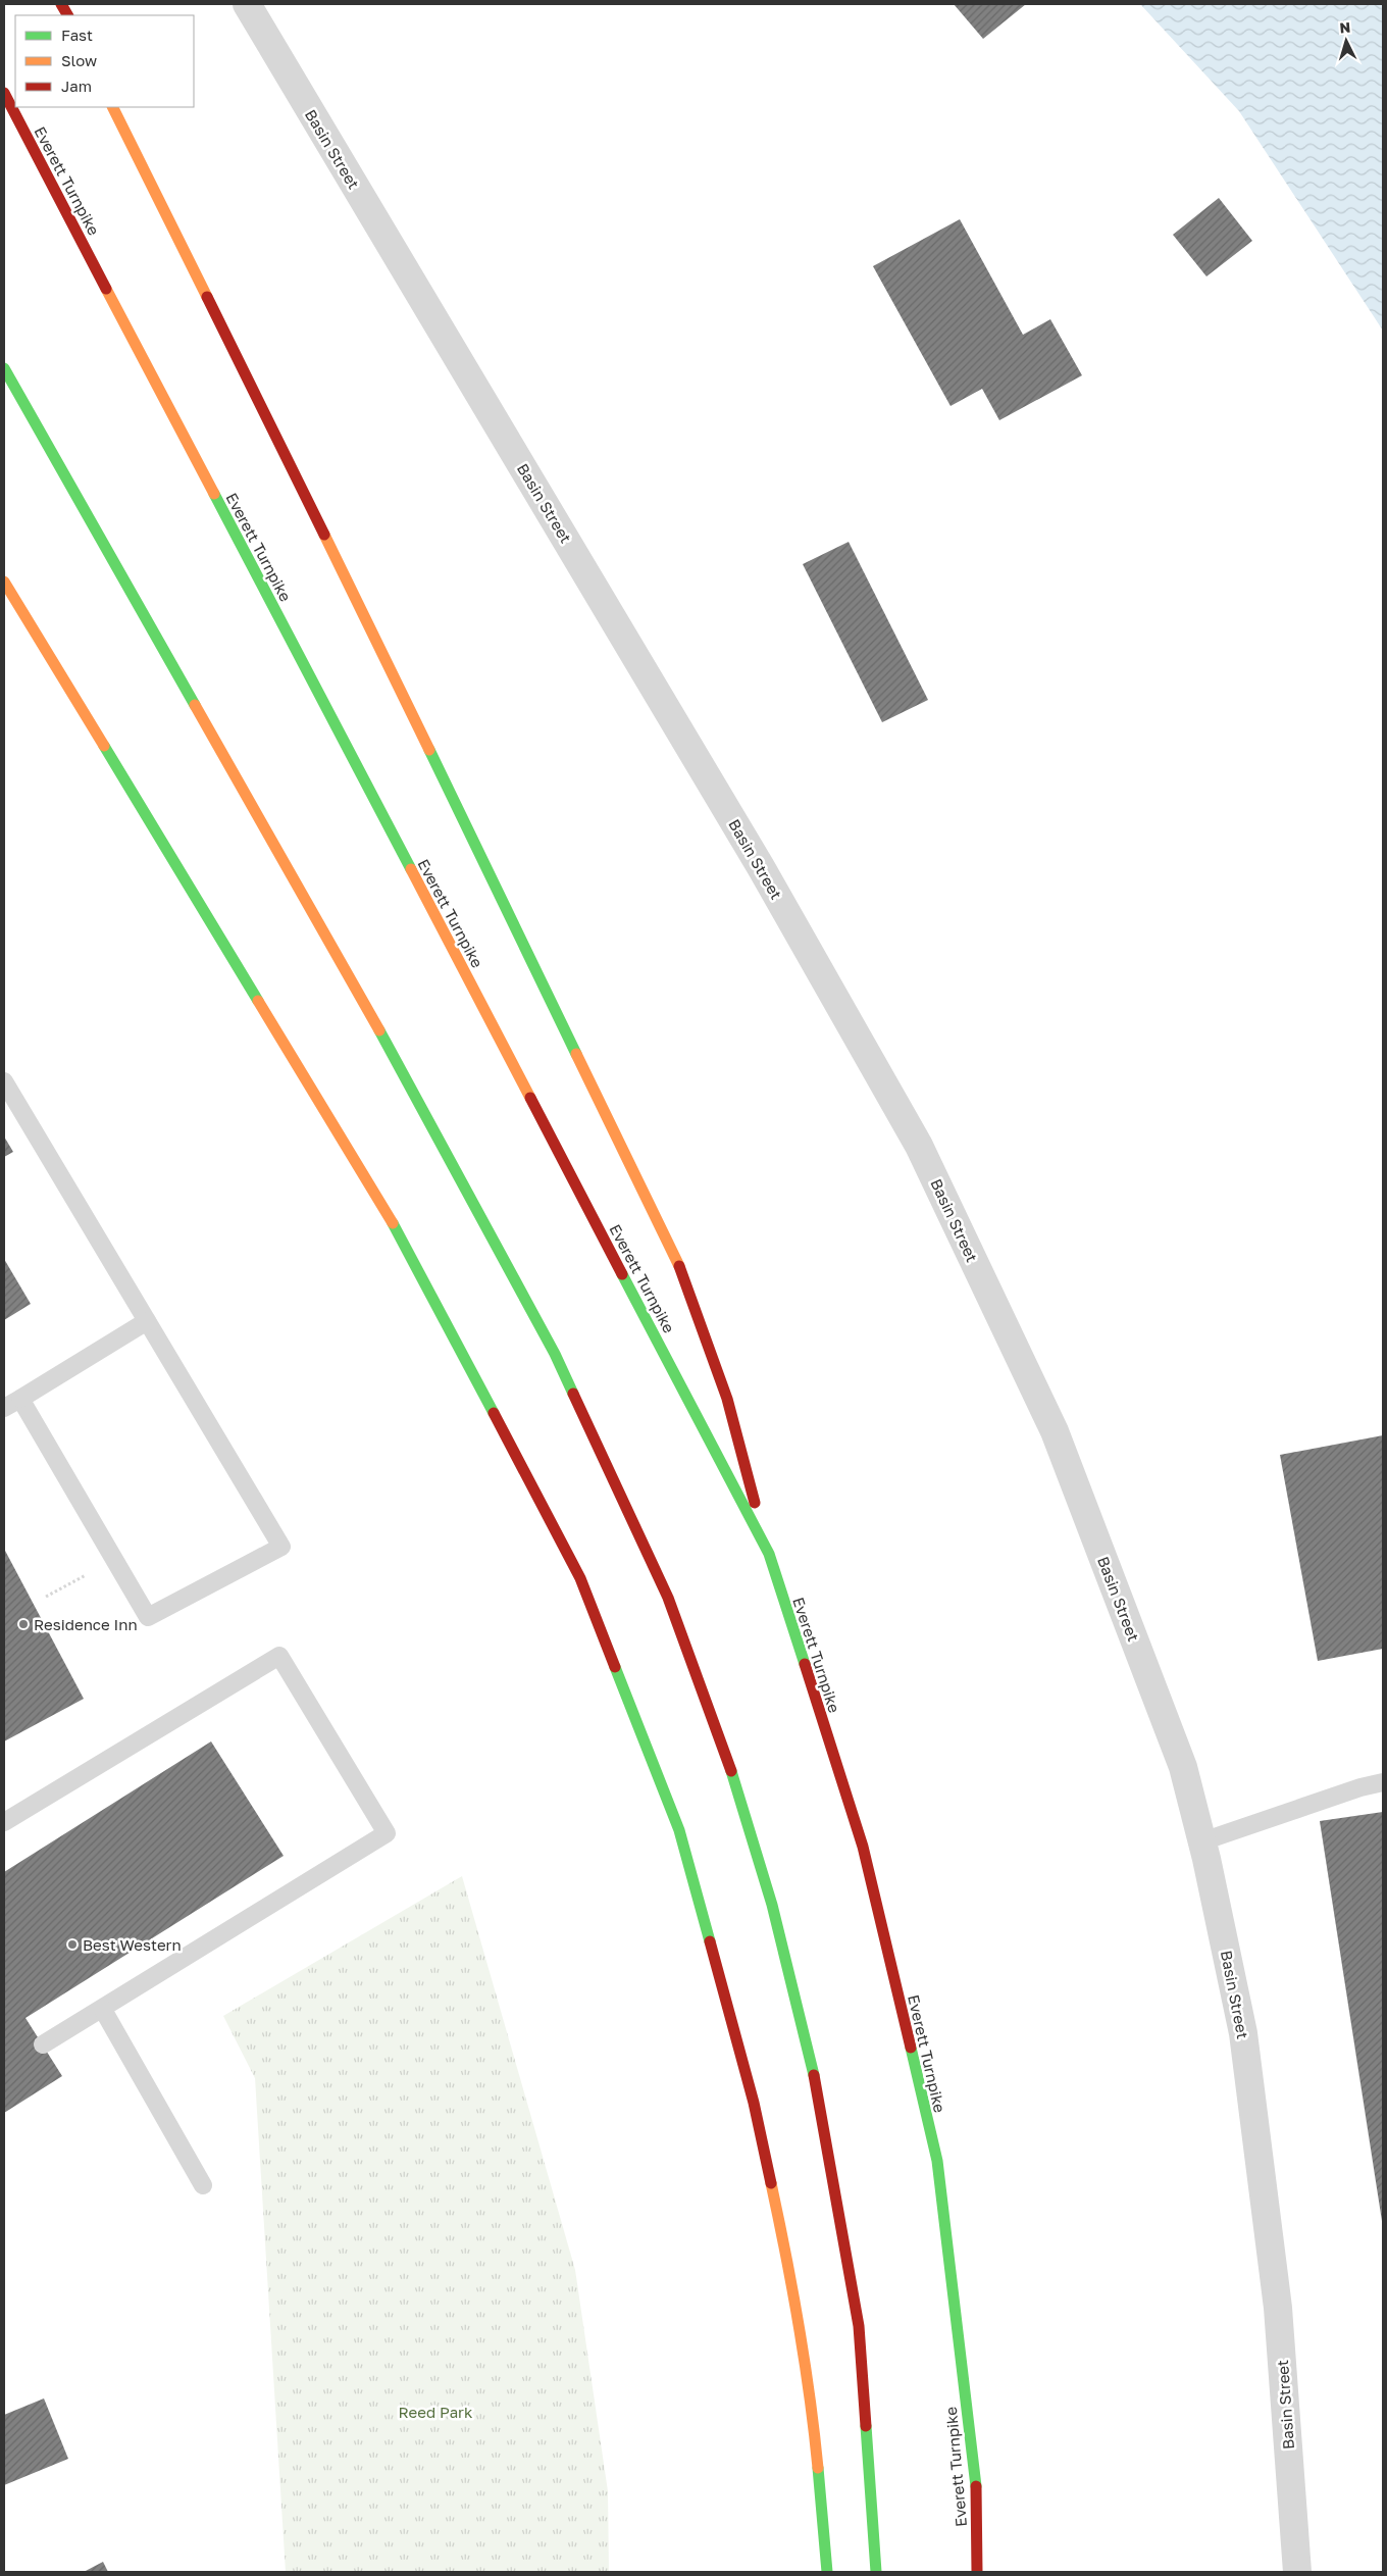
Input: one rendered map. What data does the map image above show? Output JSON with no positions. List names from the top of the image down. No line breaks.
{"streets":{"highway":["Everett Turnpike"],"street":["Basin Street"]},"parks":["Reed Park"],"places":["Residence Inn","Best Western"],"legend":["Fast","Slow","Jam"],"north":"top"}
